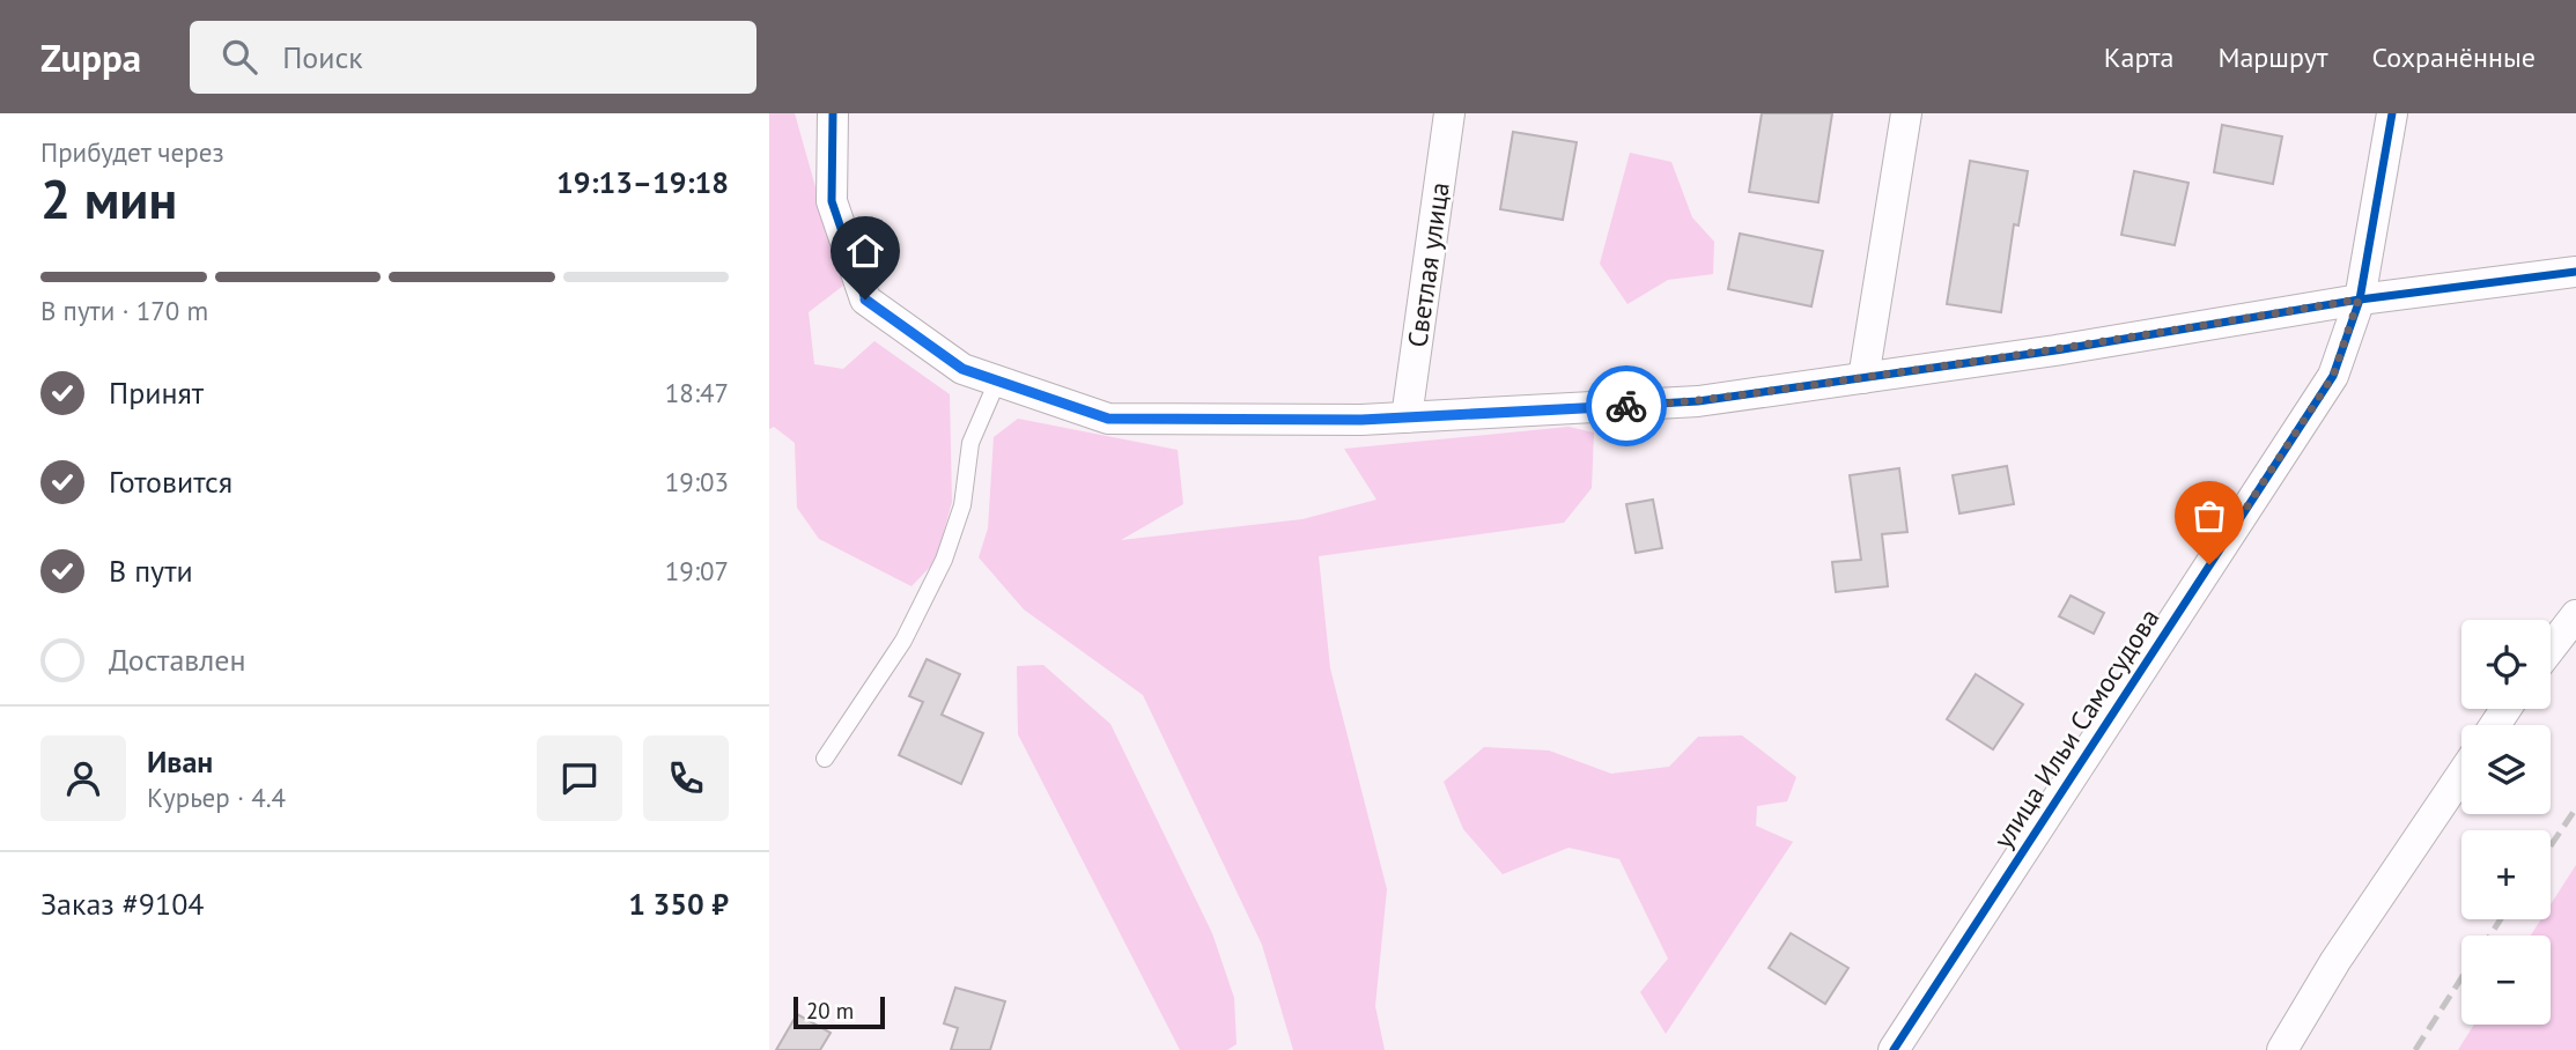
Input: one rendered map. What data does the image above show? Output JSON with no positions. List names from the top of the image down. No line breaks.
{"streets":{"street":["Светлая улица","улица Ильи Самосудова"]},"scale_bar":"20 m","page":{"header":"Zuppa","search":"Поиск","nav":["Карта","Маршрут","Сохранённые"],"heading":["2 мин","Прибудет через","19:13–19:18"],"panel":["Иван","Курьер · 4.4","Заказ #9104","1 350 ₽"],"bar":"В пути · 170 m","list":[["Принят","18:47"],["Готовится","19:03"],["В пути","19:07"],"Доставлен"],"map_buttons":["+","−"],"scale":"20 m"}}
